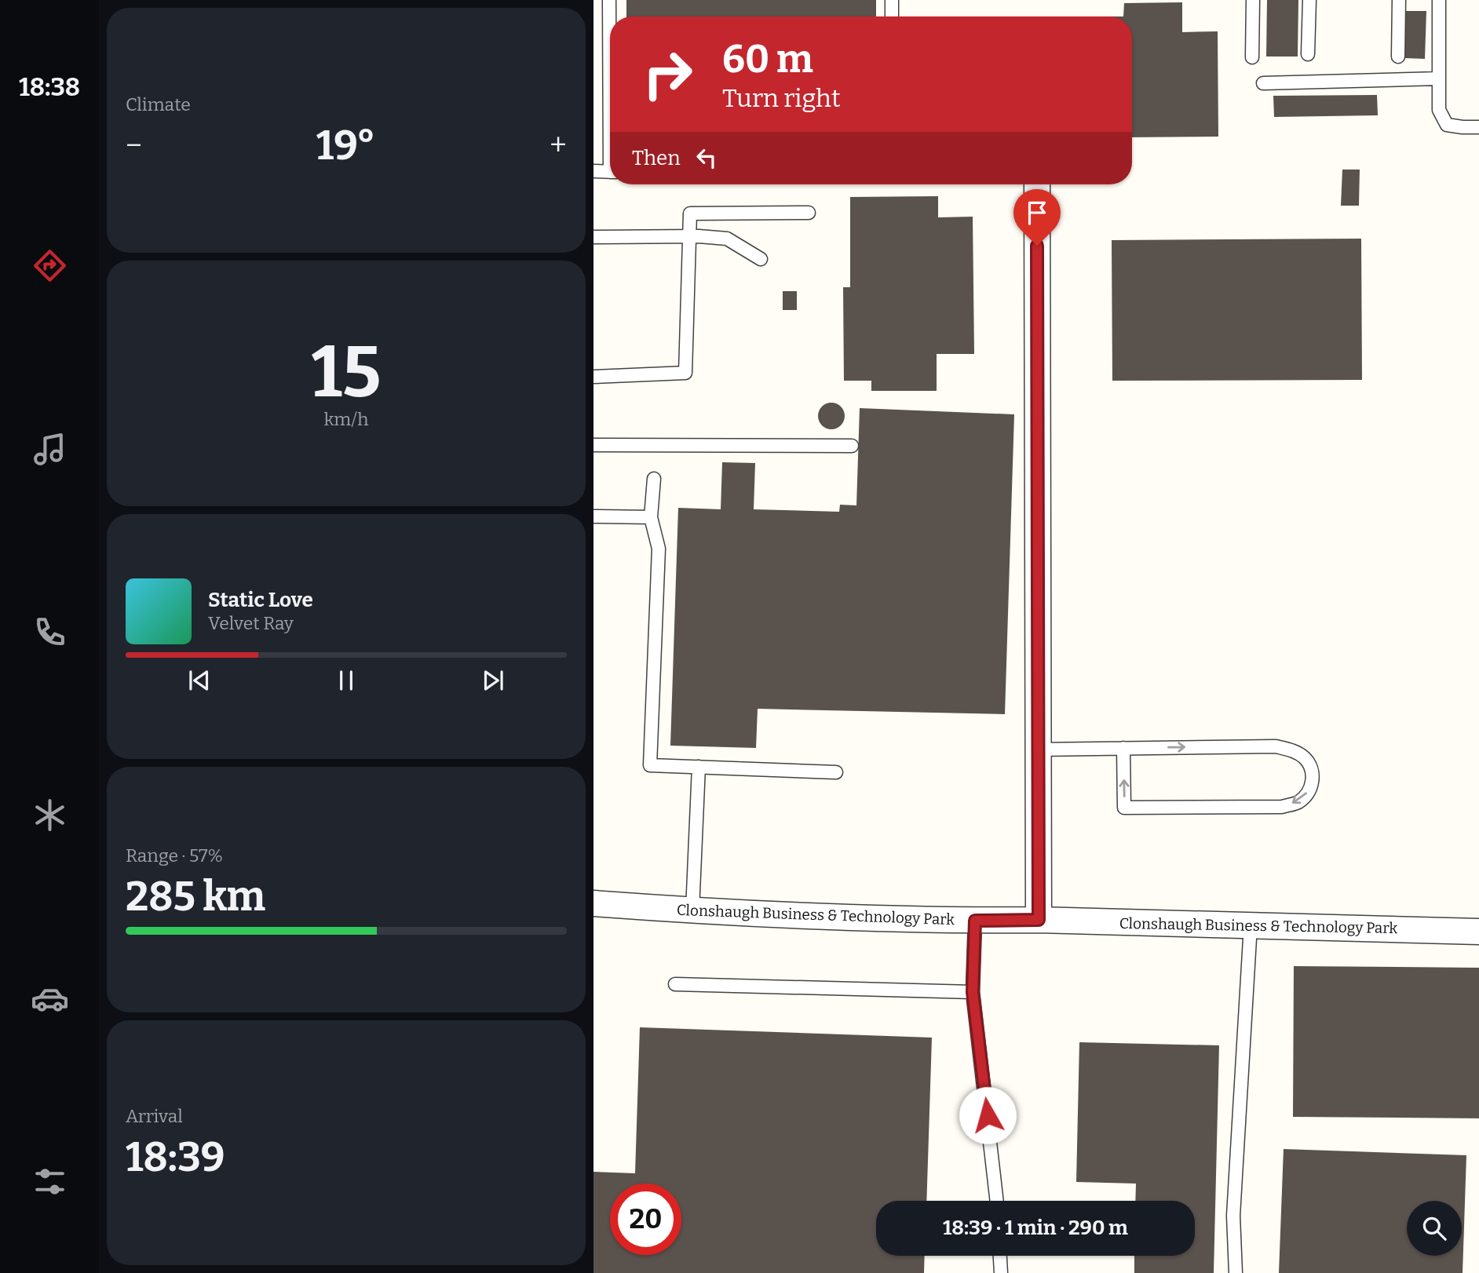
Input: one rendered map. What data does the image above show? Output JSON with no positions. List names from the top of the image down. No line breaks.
{"streets":{"street":["Clonshaugh Business & Technology Park"]},"page":{"tabs":"18:38","tile":["Climate",["15","km/h"],["Range · 57%","285 km"],["Arrival","18:39"]],"turn":["60 m","Turn right"],"heat":["−","19°","+"],"then":"Then","song":["Static Love","Velvet Ray"],"limit":"20","trip":"18:39 · 1 min · 290 m"}}
